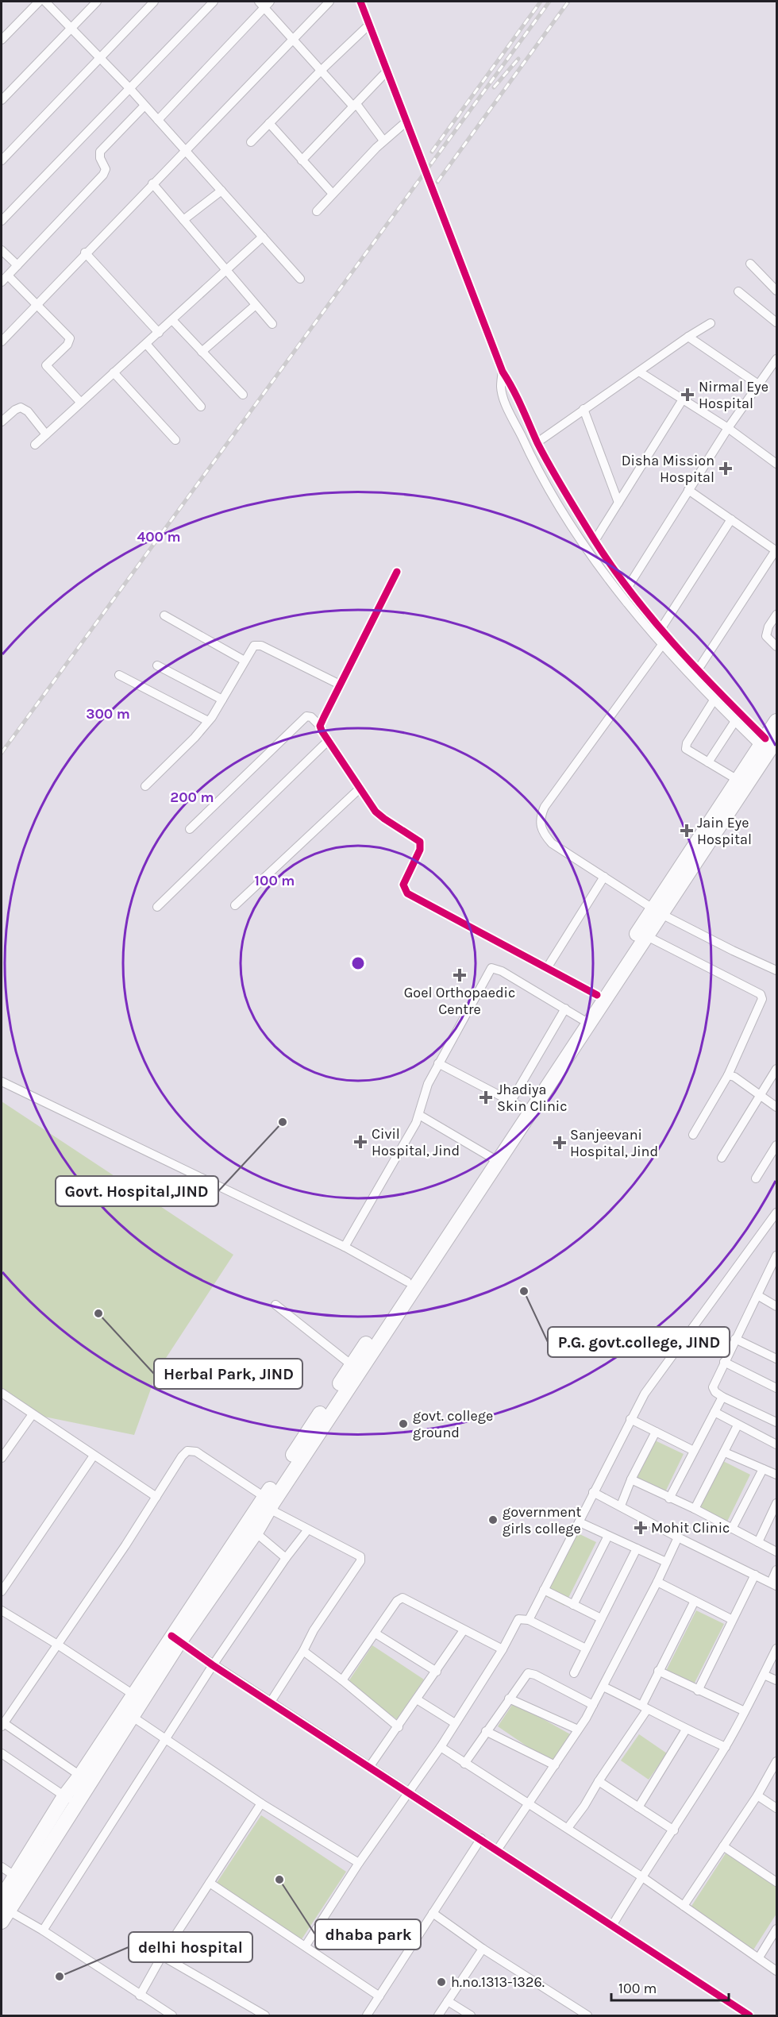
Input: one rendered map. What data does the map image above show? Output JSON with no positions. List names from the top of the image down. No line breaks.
{"places":{"health":["Nirmal Eye Hospital","Disha Mission Hospital","Jain Eye Hospital","Goel Orthopaedic Centre","Jhadiya Skin Clinic","Civil Hospital, Jind","Sanjeevani Hospital, Jind","Mohit Clinic"],"other":["Govt. Hospital,JIND","P.G. govt.college, JIND","Herbal Park, JIND","govt. college ground","government girls college","dhaba park","delhi hospital","h.no.1313-1326."]},"scale_bar":"100 m","rings":["400 m","300 m","200 m","100 m"]}
